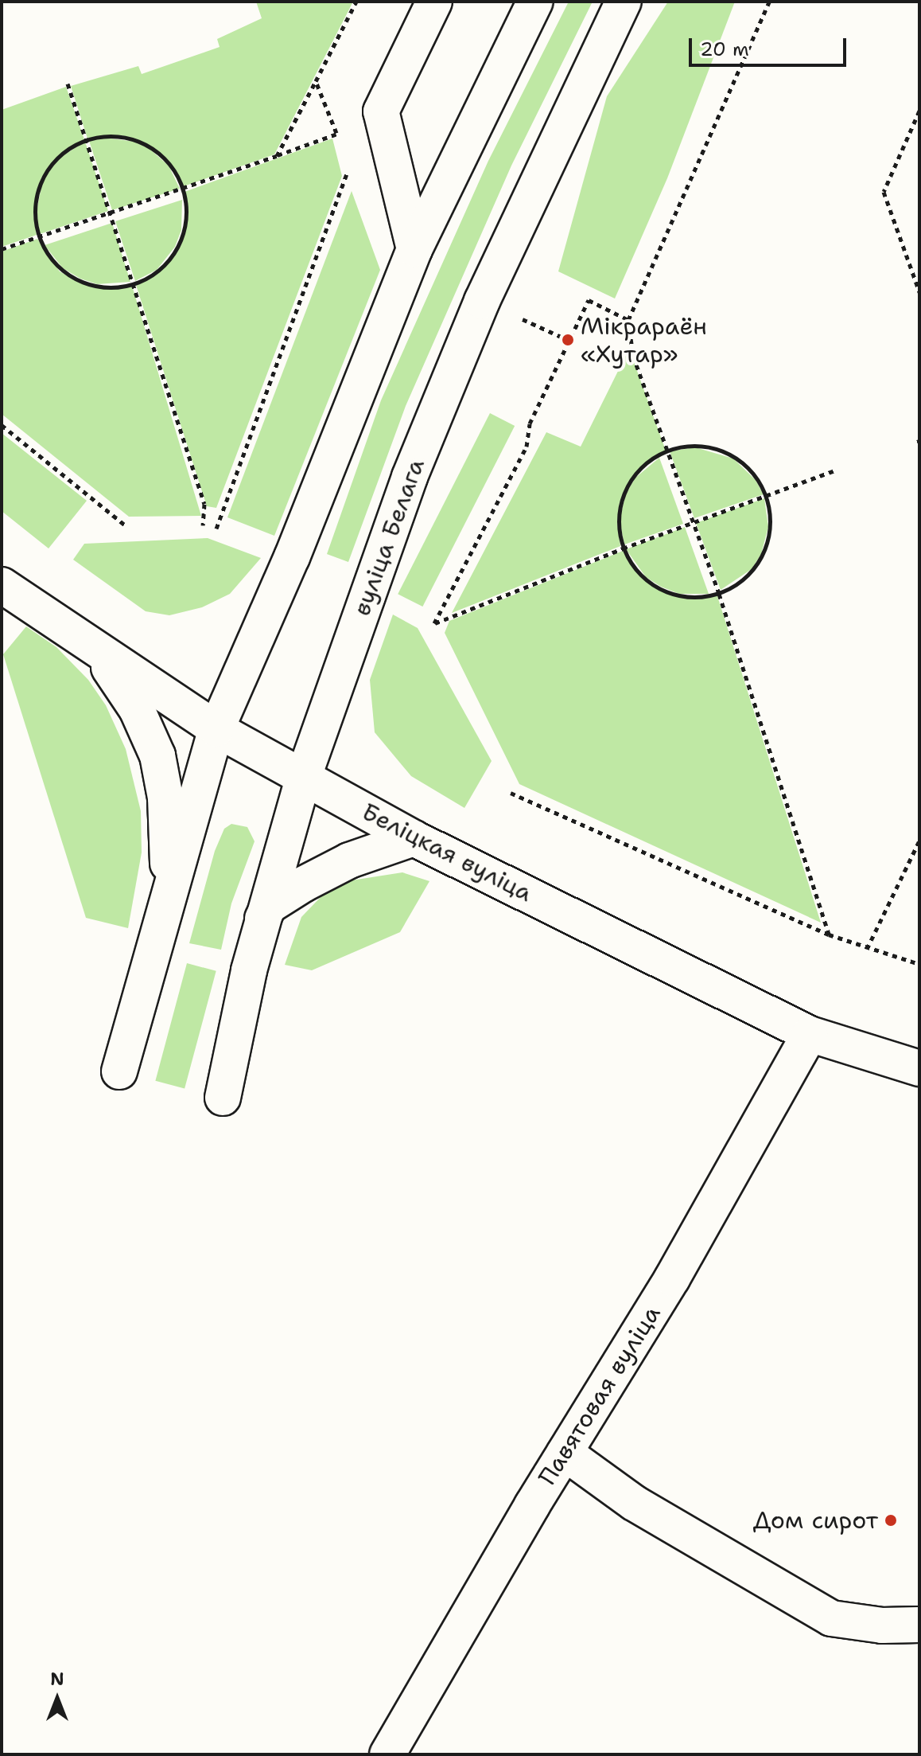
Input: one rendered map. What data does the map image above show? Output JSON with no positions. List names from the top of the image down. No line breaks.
{"streets":{"street":["вуліца Белага","Беліцкая вуліца","Павятовая вуліца"]},"crossings":[["вуліца Белага","Беліцкая вуліца"],["Беліцкая вуліца","Павятовая вуліца"]],"places":["Мікрараён «Хутар»","Дом сирот"],"scale_bar":"20 m","north":"top"}
